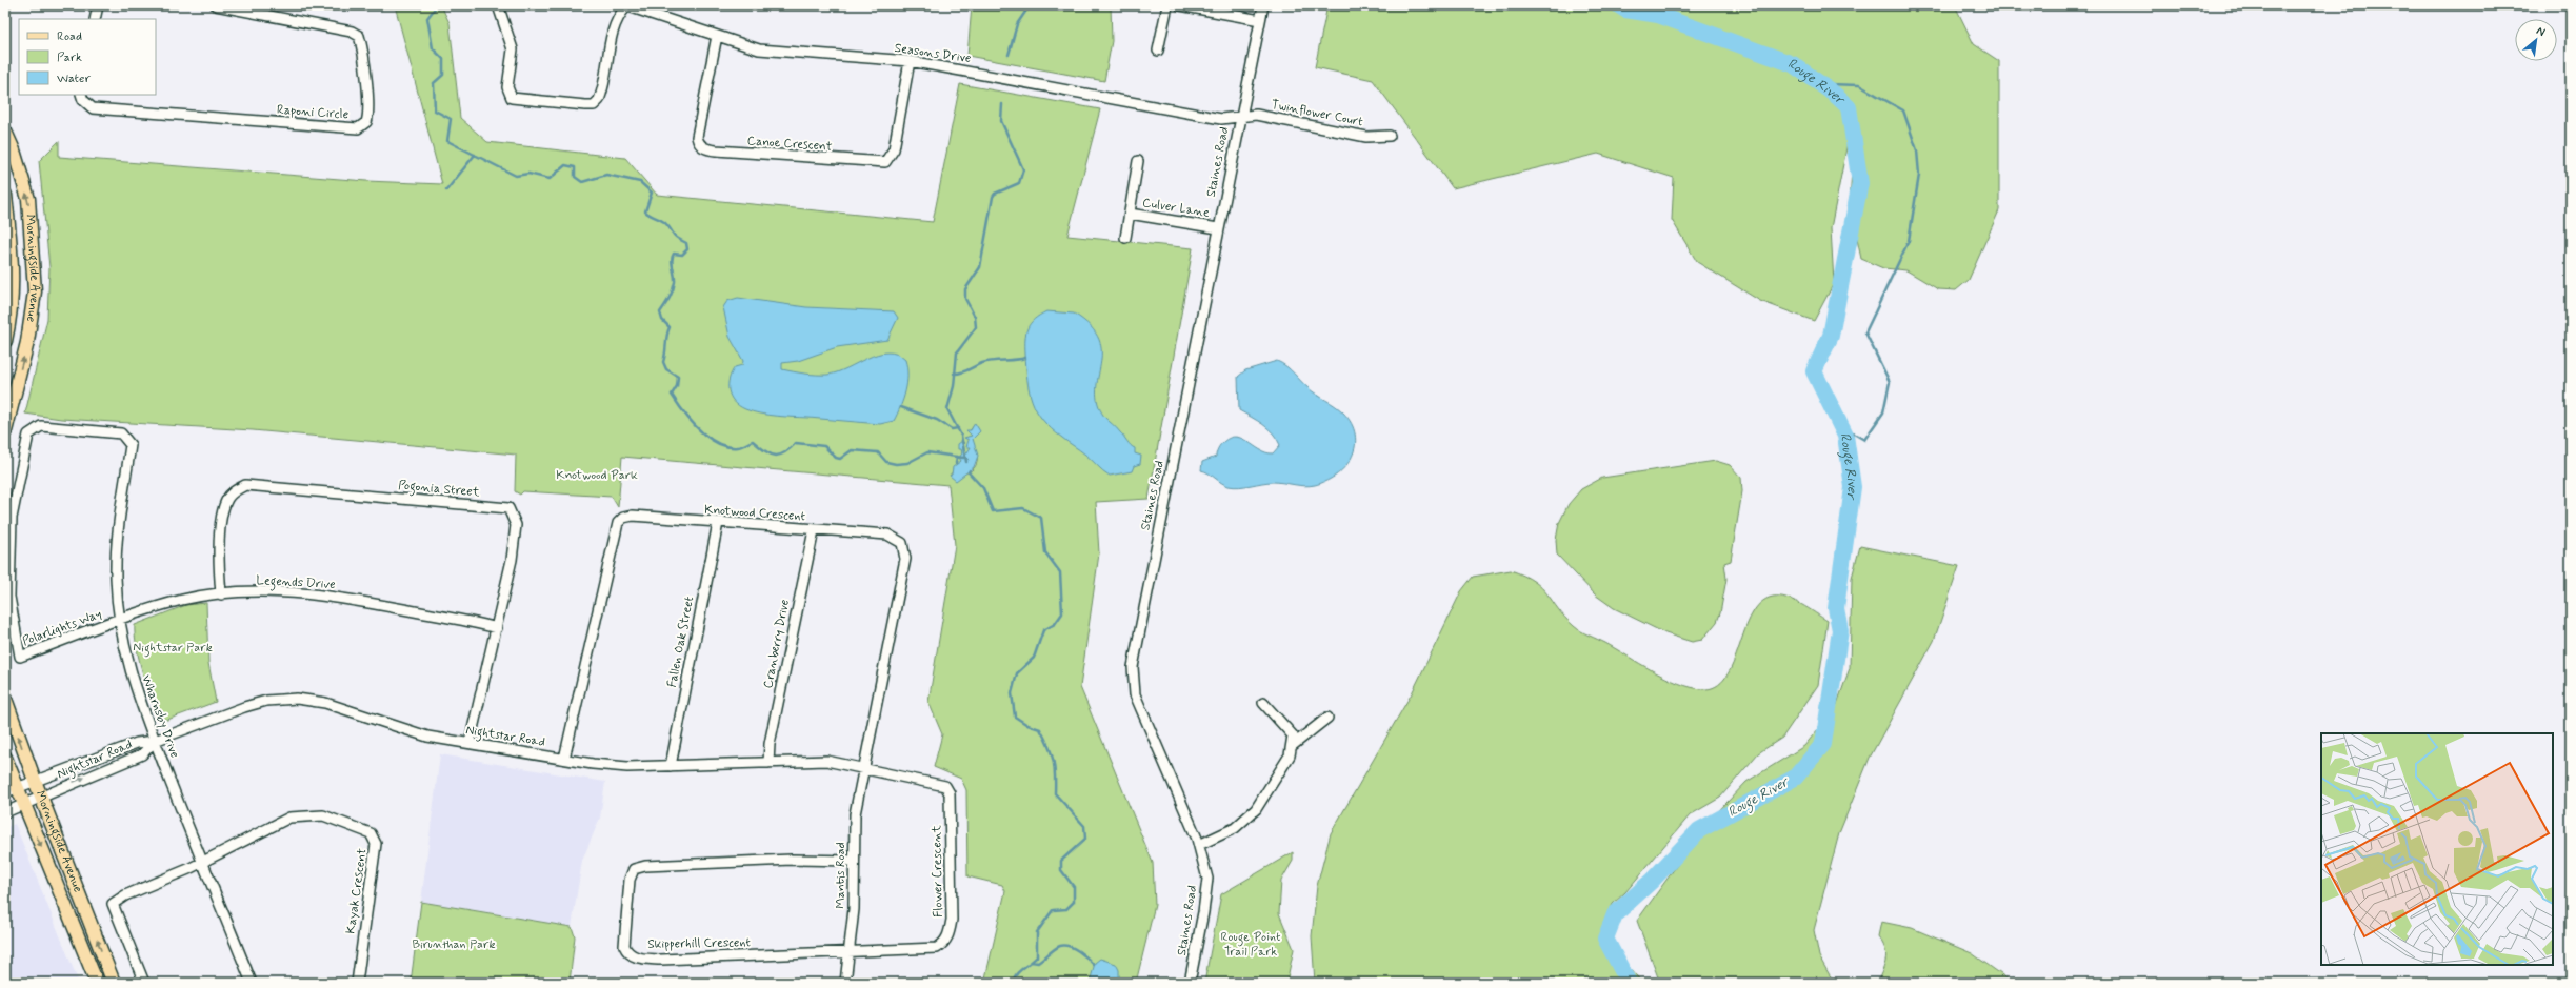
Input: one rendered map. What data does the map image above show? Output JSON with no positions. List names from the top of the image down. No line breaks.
{"streets":{"main road":["Morningside Avenue"],"street":["Seasons Drive","Raponi Circle","Twinflower Court","Canoe Crescent","Staines Road","Culver Lane","Pogonia Street","Knotwood Crescent","Legends Drive","Polarlights Way","Fallen Oak Street","Cranberry Drive","Wharnsby Drive","Nightstar Road","Flower Crescent","Mantis Road","Kayak Crescent","Skipperhill Crescent"]},"crossings":[["Seasons Drive","Twinflower Court"],["Seasons Drive","Canoe Crescent"],["Seasons Drive","Staines Road"],["Twinflower Court","Staines Road"],["Staines Road","Culver Lane"],["Morningside Avenue","Nightstar Road"],["Pogonia Street","Legends Drive"],["Pogonia Street","Nightstar Road"],["Knotwood Crescent","Fallen Oak Street"],["Knotwood Crescent","Cranberry Drive"],["Knotwood Crescent","Nightstar Road"],["Knotwood Crescent","Flower Crescent"],["Knotwood Crescent","Mantis Road"],["Legends Drive","Polarlights Way"],["Legends Drive","Wharnsby Drive"],["Polarlights Way","Wharnsby Drive"],["Fallen Oak Street","Nightstar Road"],["Cranberry Drive","Nightstar Road"],["Wharnsby Drive","Nightstar Road"],["Wharnsby Drive","Kayak Crescent"],["Nightstar Road","Flower Crescent"],["Nightstar Road","Mantis Road"],["Flower Crescent","Mantis Road"],["Flower Crescent","Skipperhill Crescent"],["Mantis Road","Skipperhill Crescent"]],"water":["Rouge River"],"parks":["Knotwood Park","Nightstar Park","Rouge Point Trail Park","Birunthan Park"],"legend":["Road","Park","Water"],"north":"top right"}
